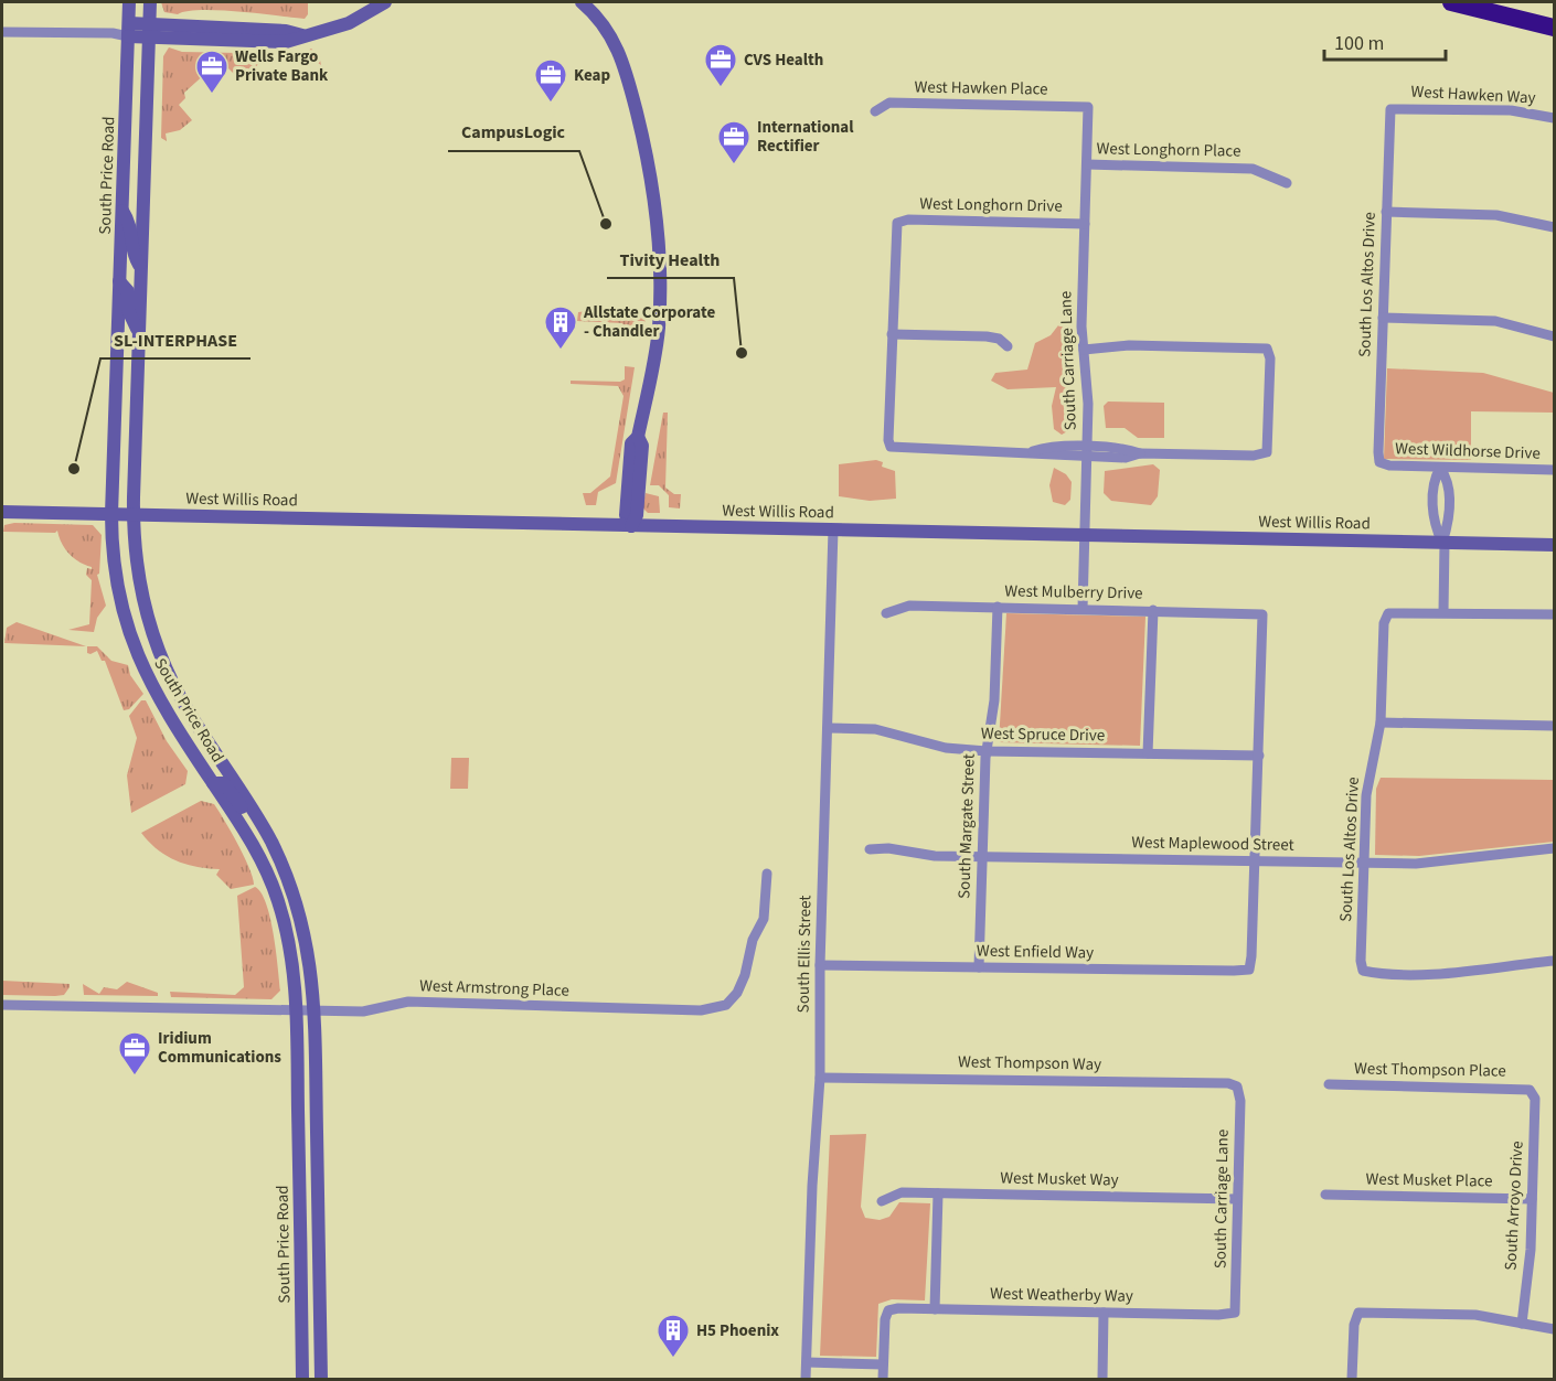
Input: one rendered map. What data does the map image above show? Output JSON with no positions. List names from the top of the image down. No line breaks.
{"streets":{"main road":["South Price Road","West Willis Road"],"street":["West Hawken Place","West Hawken Way","West Longhorn Place","West Longhorn Drive","South Los Altos Drive","South Carriage Lane","West Wildhorse Drive","West Mulberry Drive","West Spruce Drive","South Margate Street","West Maplewood Street","West Enfield Way","South Ellis Street","West Armstrong Place","West Thompson Way","West Thompson Place","West Musket Way","West Musket Place","South Arroyo Drive","West Weatherby Way"]},"crossings":[["West Hawken Place","South Carriage Lane"],["West Hawken Way","South Los Altos Drive"],["West Longhorn Place","South Carriage Lane"],["South Price Road","West Willis Road"],["South Price Road","West Armstrong Place"],["West Longhorn Drive","South Carriage Lane"],["South Los Altos Drive","West Wildhorse Drive"],["South Los Altos Drive","West Maplewood Street"],["South Carriage Lane","West Willis Road"],["South Carriage Lane","West Mulberry Drive"],["South Carriage Lane","West Thompson Way"],["South Carriage Lane","West Musket Way"],["South Carriage Lane","West Weatherby Way"],["West Willis Road","South Ellis Street"],["West Mulberry Drive","West Spruce Drive"],["West Mulberry Drive","South Margate Street"],["West Spruce Drive","South Margate Street"],["West Spruce Drive","South Ellis Street"],["South Margate Street","West Maplewood Street"],["South Margate Street","West Enfield Way"],["West Maplewood Street","West Enfield Way"],["West Enfield Way","South Ellis Street"],["South Ellis Street","West Thompson Way"],["West Thompson Place","South Arroyo Drive"],["West Musket Place","South Arroyo Drive"]],"places":{"office":["CVS Health","Wells Fargo Private Bank","Keap","International Rectifier","Iridium Communications"],"other":["CampusLogic","Tivity Health","SL-INTERPHASE"],"building":["Allstate Corporate - Chandler","H5 Phoenix"]},"scale_bar":"100 m"}
